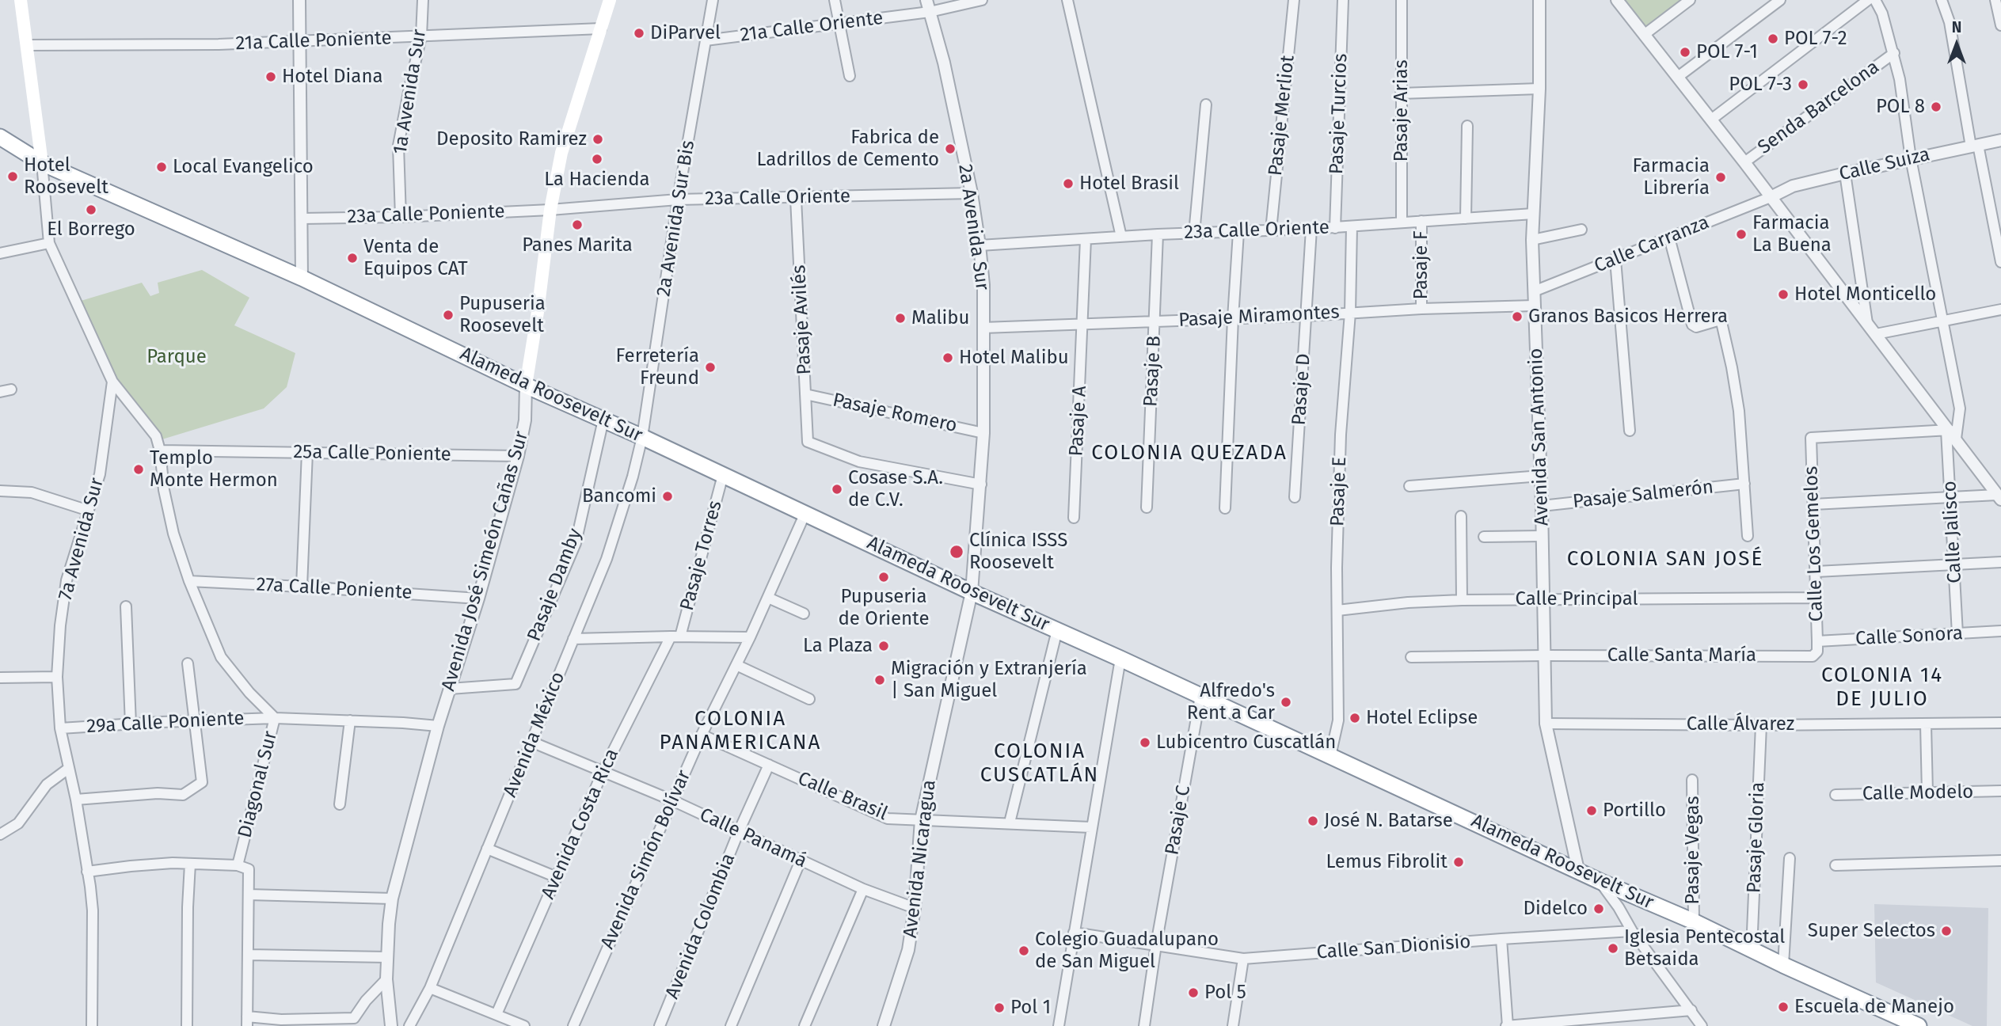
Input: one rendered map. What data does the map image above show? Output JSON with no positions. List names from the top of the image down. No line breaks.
{"streets":{"highway":["Alameda Roosevelt Sur"],"main road":["Avenida José Simeón Cañas Sur"],"street":["21a Calle Oriente","21a Calle Poniente","1a Avenida Sur","Senda Barcelona","Pasaje Arias","Pasaje Turcios","Pasaje Merliot","Calle Suiza","23a Calle Oriente","23a Calle Poniente","2a Avenida Sur Bis","2a Avenida Sur","Calle Carranza","Pasaje F","Pasaje Miramontes","Pasaje Avilés","Pasaje B","Pasaje D","Pasaje Romero","Pasaje A","Avenida San Antonio","25a Calle Poniente","Pasaje E","Pasaje Salmerón","Calle Jalisco","7a Avenida Sur","Calle Los Gemelos","Pasaje Torres","Pasaje Damby","27a Calle Poniente","Calle Principal","Calle Sonora","Calle Santa María","29a Calle Poniente","Calle Álvarez","Avenida México","Diagonal Sur","Calle Modelo","Calle Brasil","Pasaje C","Avenida Costa Rica","Pasaje Gloria","Calle Panamá","Pasaje Vegas","Avenida Nicaragua","Avenida Simón Bolívar","Avenida Colombia","Calle San Dionisio"]},"crossings":[["21a Calle Oriente","2a Avenida Sur Bis"],["21a Calle Oriente","2a Avenida Sur"],["21a Calle Poniente","1a Avenida Sur"],["21a Calle Poniente","Avenida José Simeón Cañas Sur"],["1a Avenida Sur","23a Calle Poniente"],["Senda Barcelona","Calle Jalisco"],["Pasaje Arias","23a Calle Oriente"],["Pasaje Turcios","23a Calle Oriente"],["Pasaje Merliot","23a Calle Oriente"],["Calle Suiza","Calle Carranza"],["Calle Suiza","Calle Jalisco"],["23a Calle Oriente","23a Calle Poniente"],["23a Calle Oriente","2a Avenida Sur Bis"],["23a Calle Oriente","2a Avenida Sur"],["23a Calle Oriente","Pasaje F"],["23a Calle Oriente","Pasaje Avilés"],["23a Calle Oriente","Pasaje B"],["23a Calle Oriente","Pasaje D"],["23a Calle Oriente","Pasaje A"],["23a Calle Oriente","Avenida San Antonio"],["23a Calle Oriente","Pasaje E"],["23a Calle Oriente","Avenida José Simeón Cañas Sur"],["23a Calle Poniente","Avenida José Simeón Cañas Sur"],["2a Avenida Sur Bis","Alameda Roosevelt Sur"],["2a Avenida Sur Bis","Avenida México"],["2a Avenida Sur","Pasaje Miramontes"],["2a Avenida Sur","Pasaje Avilés"],["2a Avenida Sur","Alameda Roosevelt Sur"],["2a Avenida Sur","Pasaje Romero"],["2a Avenida Sur","Avenida Nicaragua"],["Calle Carranza","Avenida San Antonio"],["Pasaje F","Pasaje Miramontes"],["Pasaje Miramontes","Pasaje B"],["Pasaje Miramontes","Pasaje D"],["Pasaje Miramontes","Pasaje A"],["Pasaje Miramontes","Avenida San Antonio"],["Pasaje Miramontes","Pasaje E"],["Pasaje Avilés","Pasaje Romero"],["Alameda Roosevelt Sur","Avenida San Antonio"],["Alameda Roosevelt Sur","Pasaje E"],["Alameda Roosevelt Sur","Pasaje Torres"],["Alameda Roosevelt Sur","Avenida José Simeón Cañas Sur"],["Alameda Roosevelt Sur","Pasaje Damby"],["Alameda Roosevelt Sur","Avenida México"],["Alameda Roosevelt Sur","Pasaje C"],["Alameda Roosevelt Sur","Pasaje Gloria"],["Alameda Roosevelt Sur","Pasaje Vegas"],["Alameda Roosevelt Sur","Avenida Nicaragua"],["Alameda Roosevelt Sur","Avenida Simón Bolívar"],["Avenida San Antonio","Pasaje Salmerón"],["Avenida San Antonio","Calle Principal"],["Avenida San Antonio","Calle Santa María"],["Avenida San Antonio","Calle Álvarez"],["25a Calle Poniente","Avenida José Simeón Cañas Sur"],["25a Calle Poniente","Diagonal Sur"],["Pasaje E","Calle Principal"],["Calle Jalisco","Calle Los Gemelos"],["Calle Jalisco","Calle Sonora"],["7a Avenida Sur","29a Calle Poniente"],["7a Avenida Sur","Diagonal Sur"],["Calle Los Gemelos","Calle Principal"],["Calle Los Gemelos","Calle Sonora"],["Calle Los Gemelos","Calle Santa María"],["Pasaje Torres","Avenida Costa Rica"],["Avenida José Simeón Cañas Sur","Pasaje Damby"],["Avenida José Simeón Cañas Sur","27a Calle Poniente"],["Avenida José Simeón Cañas Sur","29a Calle Poniente"],["27a Calle Poniente","Diagonal Sur"],["Calle Sonora","Calle Santa María"],["29a Calle Poniente","Diagonal Sur"],["Calle Álvarez","Pasaje Gloria"],["Avenida México","Calle Panamá"],["Calle Brasil","Avenida Nicaragua"],["Calle Brasil","Avenida Simón Bolívar"],["Calle Brasil","Avenida Colombia"],["Pasaje C","Calle San Dionisio"],["Avenida Costa Rica","Calle Panamá"],["Calle Panamá","Avenida Nicaragua"],["Calle Panamá","Avenida Simón Bolívar"],["Calle Panamá","Avenida Colombia"]],"districts":["COLONIA QUEZADA","COLONIA SAN JOSÉ","COLONIA 14 DE JULIO","COLONIA PANAMERICANA","COLONIA CUSCATLÁN"],"parks":["Parque"],"places":["DiParvel","POL 7-2","POL 7-1","Hotel Diana","POL 7-3","POL 8","Deposito Ramirez","Fabrica de Ladrillos de Cemento","La Hacienda","Local Evangelico","Hotel Roosevelt","Farmacia Librería","Hotel Brasil","El Borrego","Panes Marita","Farmacia La Buena","Venta de Equipos CAT","Hotel Monticello","Pupuseria Roosevelt","Granos Basicos Herrera","Malibu","Hotel Malibu","Ferretería Freund","Templo Monte Hermon","Cosase S.A. de C.V.","Bancomi","Clínica ISSS Roosevelt","Pupuseria de Oriente","La Plaza","Migración y Extranjería | San Miguel","Alfredo's Rent a Car","Hotel Eclipse","Lubicentro Cuscatlán","Portillo","José N. Batarse","Lemus Fibrolit","Didelco","Super Selectos","Iglesia Pentecostal Betsaida","Colegio Guadalupano de San Miguel","Pol 5","Escuela de Manejo","Pol 1"],"north":"top"}
